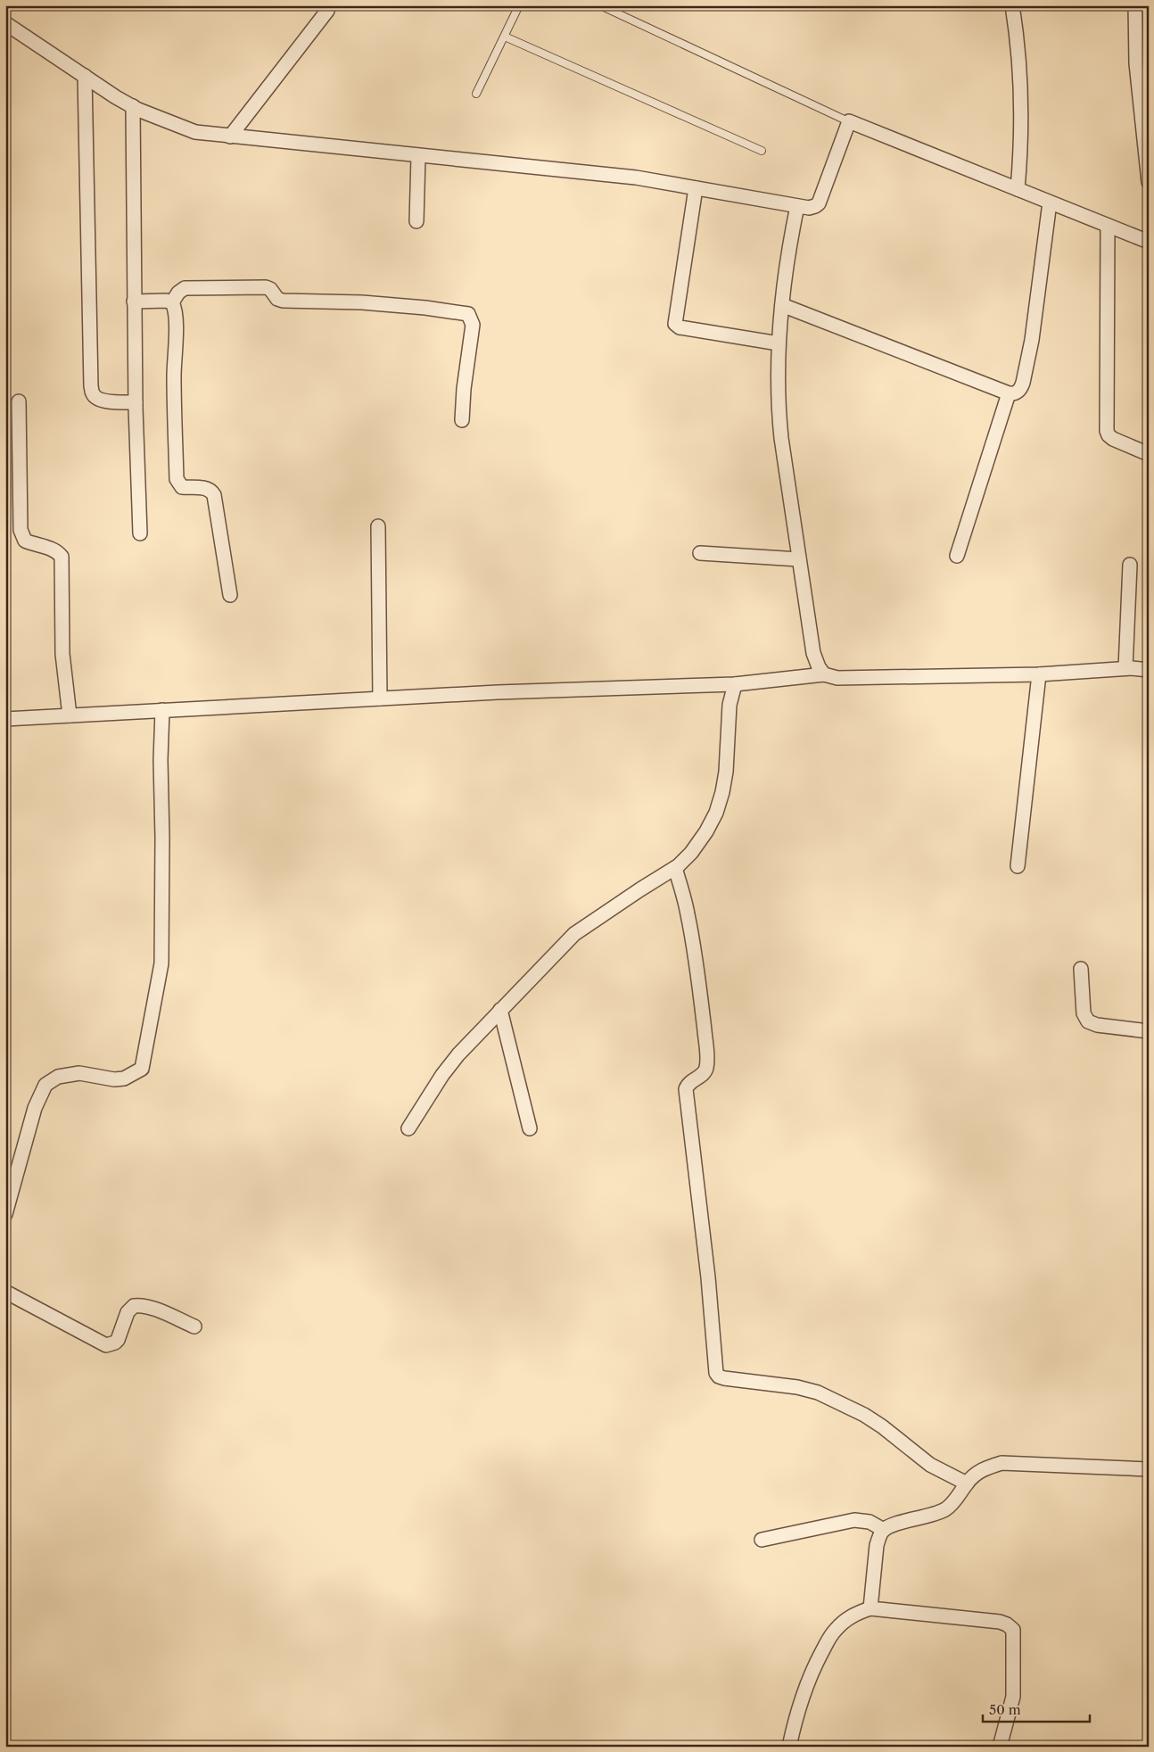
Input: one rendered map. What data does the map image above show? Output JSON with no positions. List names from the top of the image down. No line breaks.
{"scale_bar":"50 m"}
